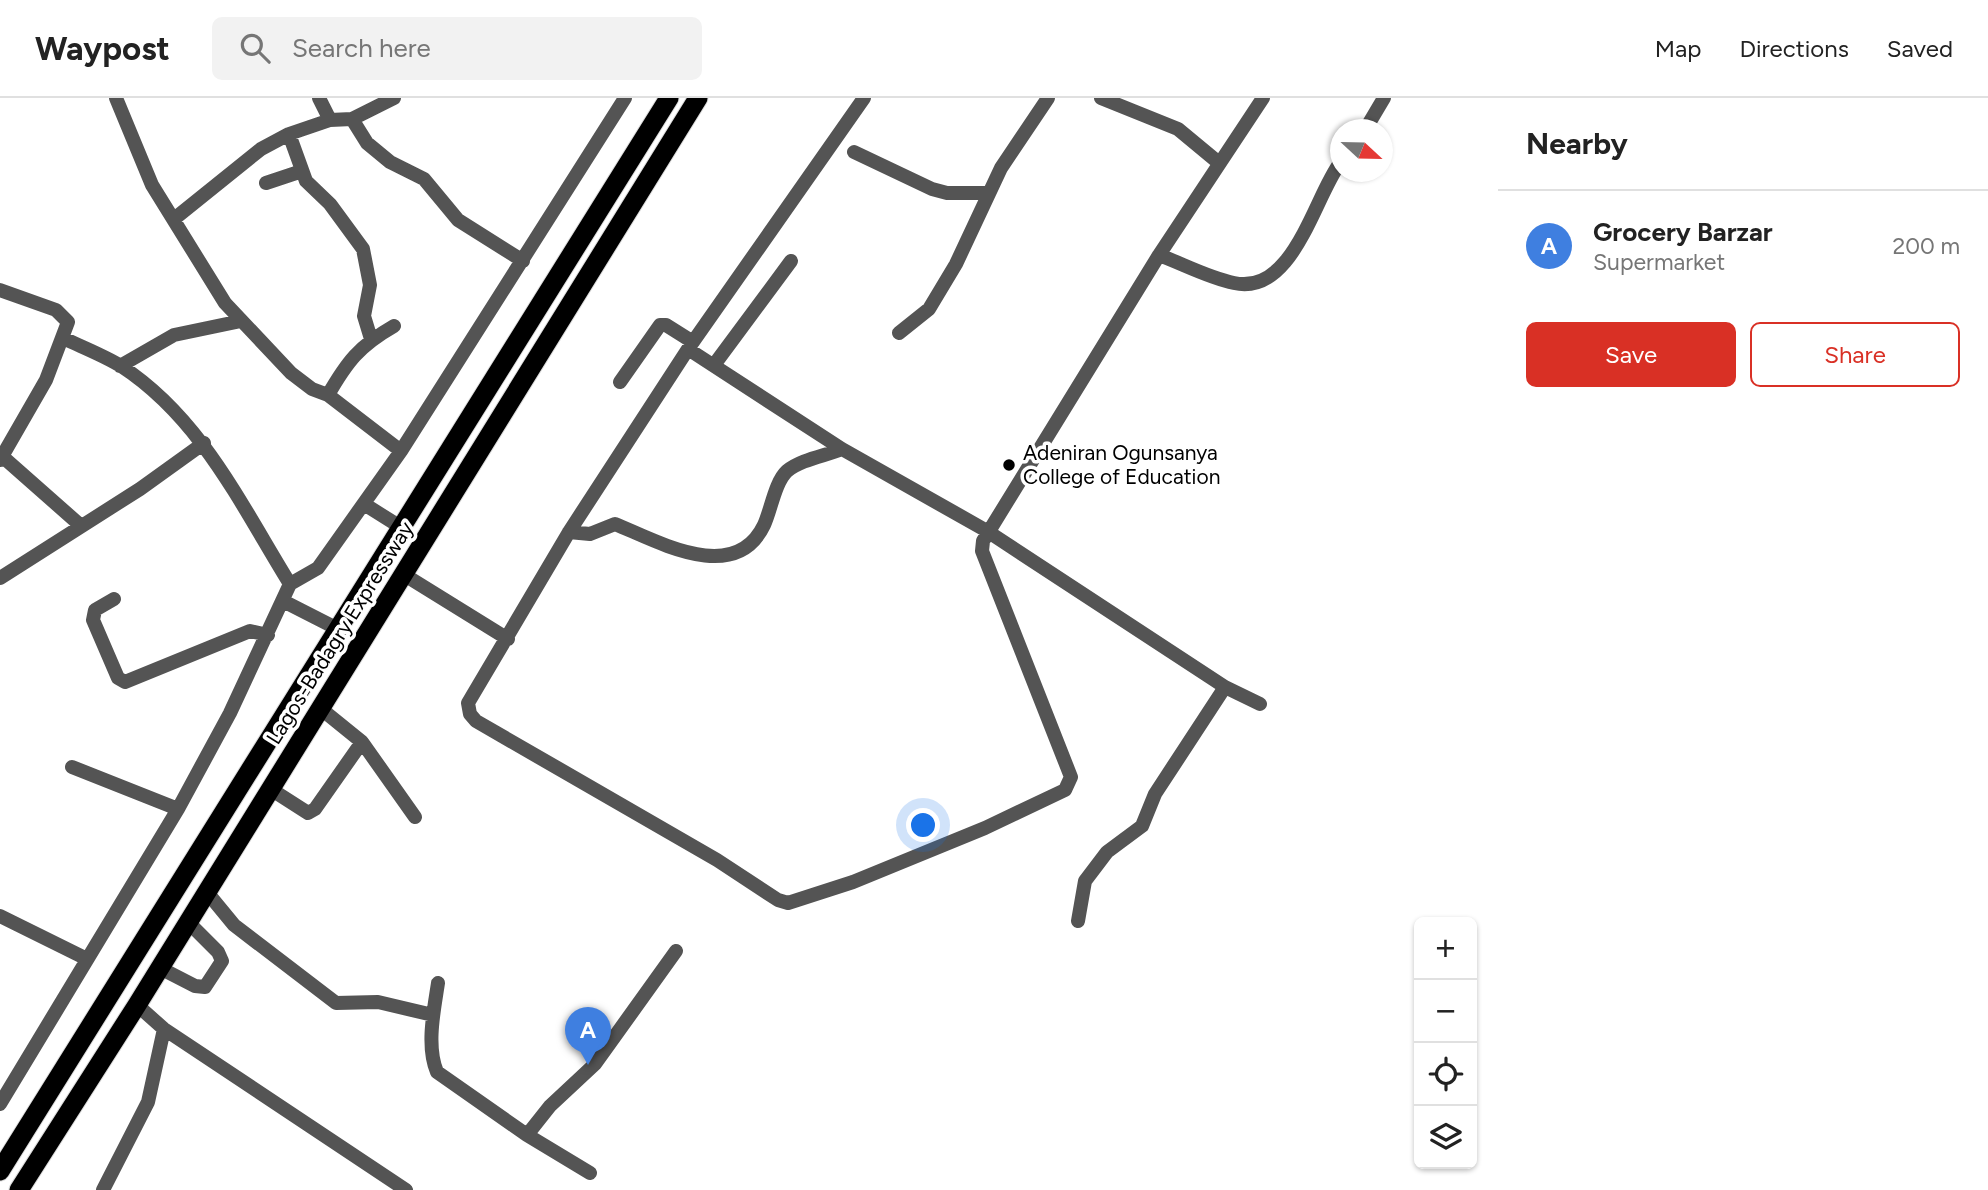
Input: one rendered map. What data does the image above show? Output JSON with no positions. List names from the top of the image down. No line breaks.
{"streets":{"highway":["Lagos-Badagry Expressway"]},"places":["Adeniran Ogunsanya College of Education"],"north":"right","page":{"header":"Waypost","search":"Search here","nav":["Map","Directions","Saved"],"heading":"Nearby","list":[{"mark":"A","name":"Grocery Barzar","note":"Supermarket","value":"200 m"}],"buttons":["Save","Share"],"map_buttons":["+","−"],"pins":"A"}}
